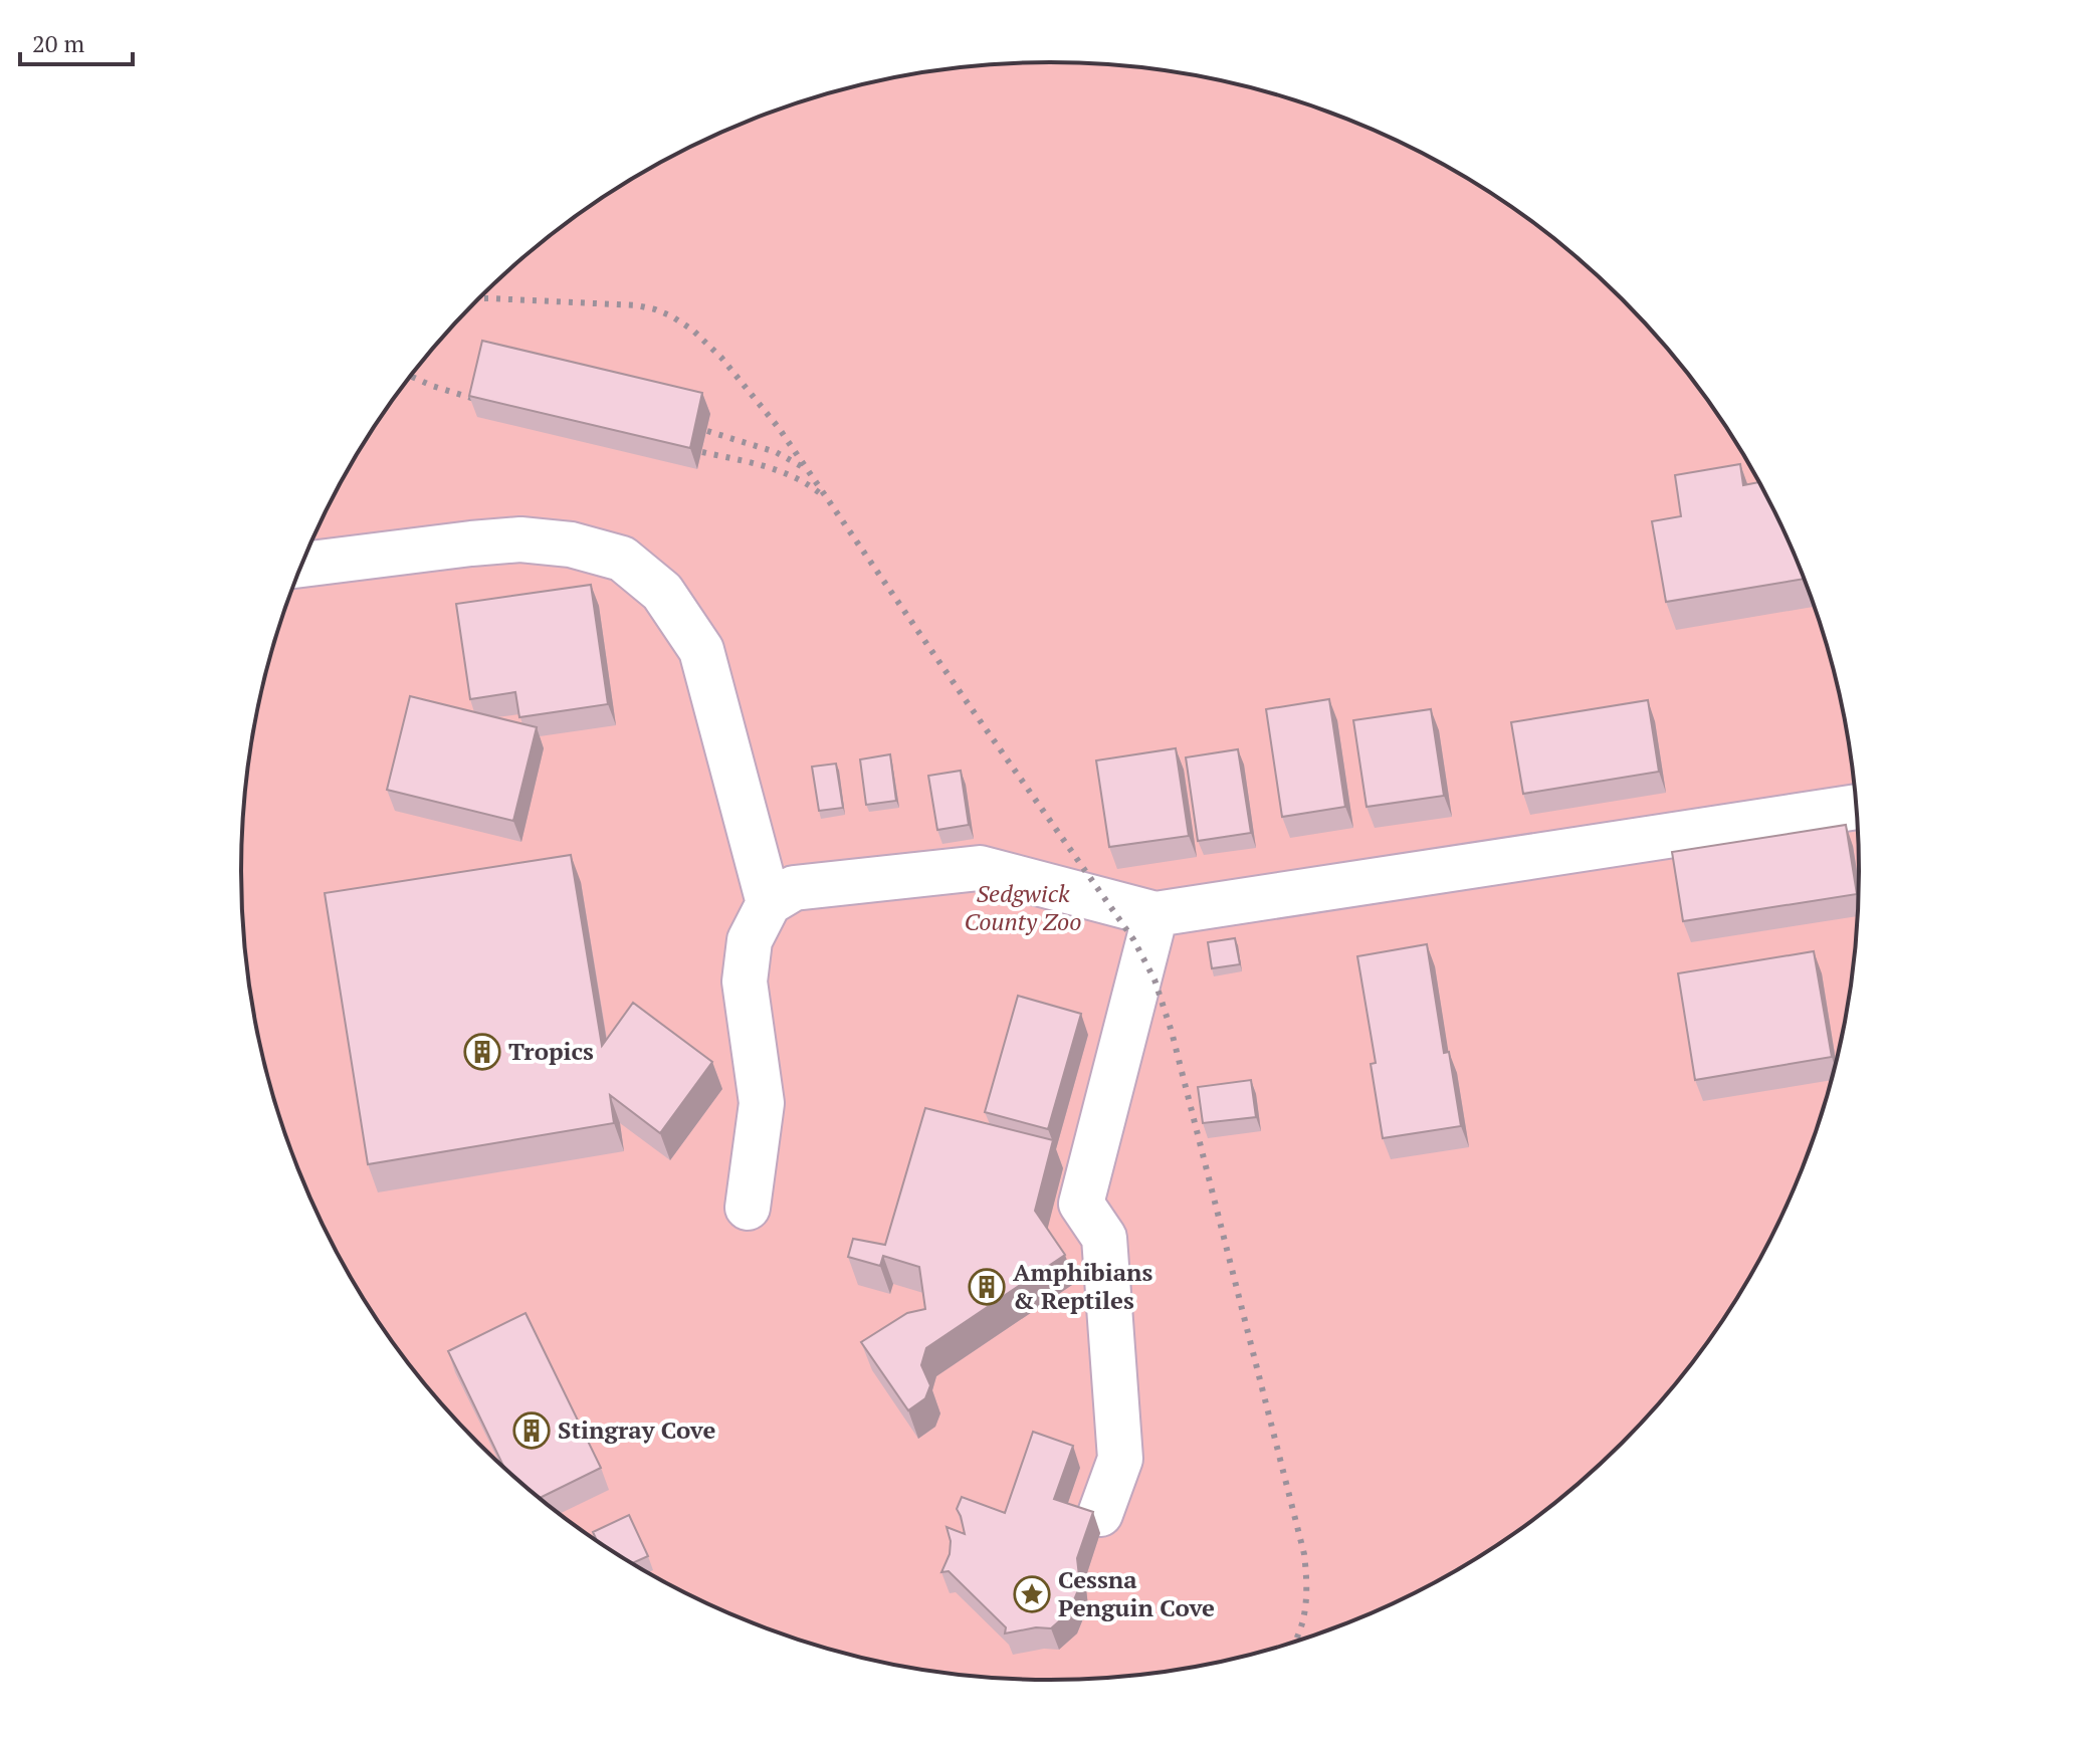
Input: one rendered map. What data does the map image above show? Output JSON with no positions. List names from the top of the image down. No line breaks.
{"parks":["Sedgwick County Zoo"],"places":{"building":["Tropics","Amphibians & Reptiles","Stingray Cove"],"place":["Cessna Penguin Cove"]},"scale_bar":"20 m"}
